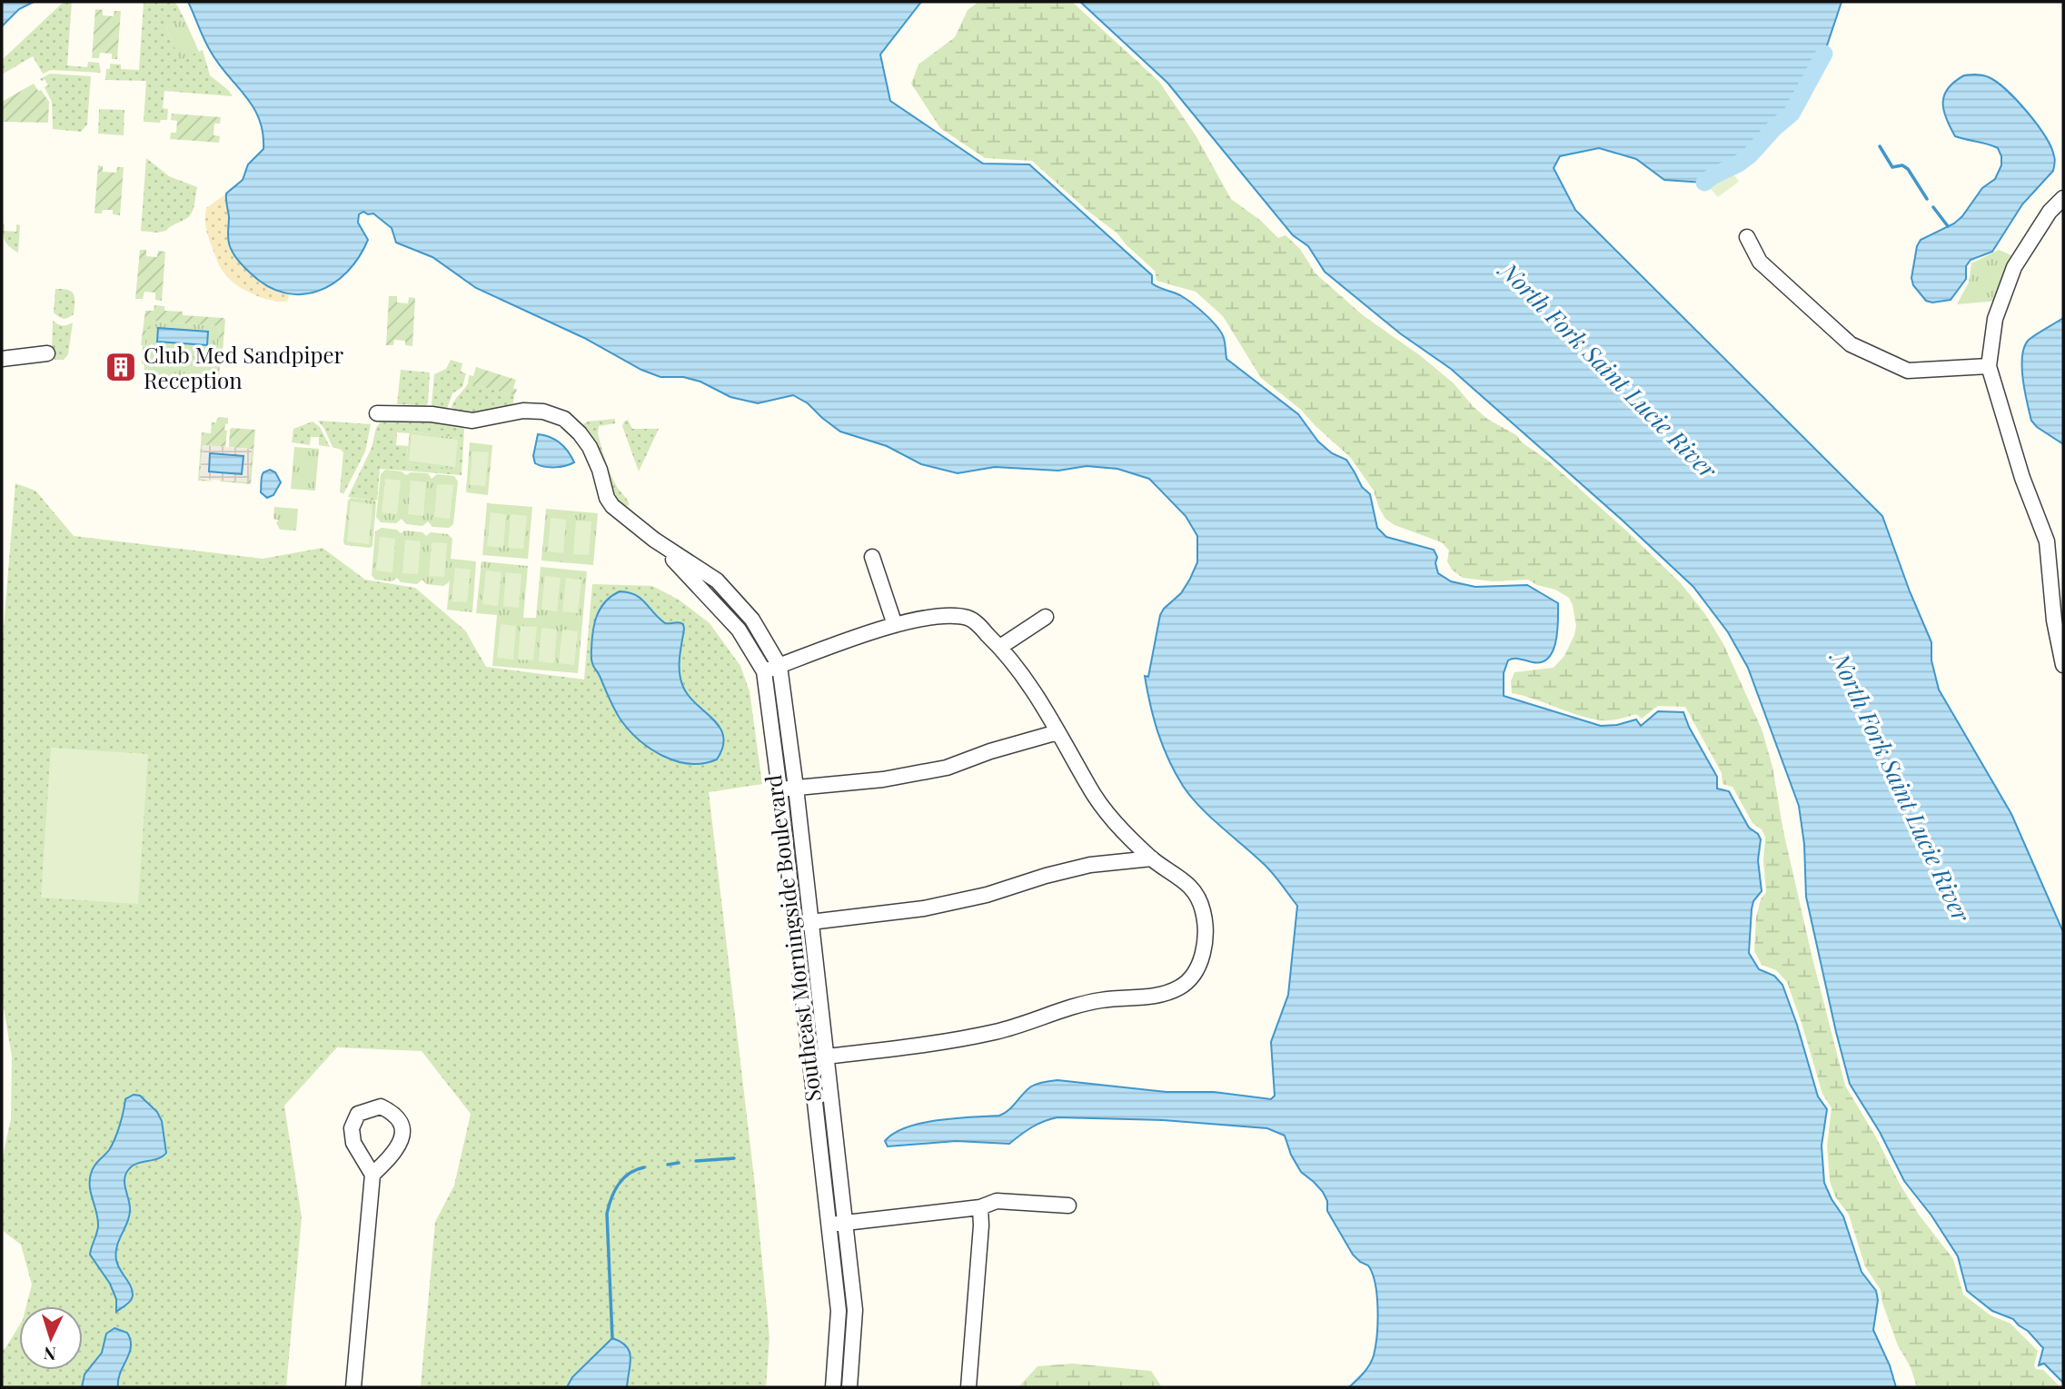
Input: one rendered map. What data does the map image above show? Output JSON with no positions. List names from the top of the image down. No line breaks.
{"streets":{"street":["Southeast Morningside Boulevard"]},"water":["North Fork Saint Lucie River"],"places":{"building":["Club Med Sandpiper Reception"]},"north":"bottom"}
